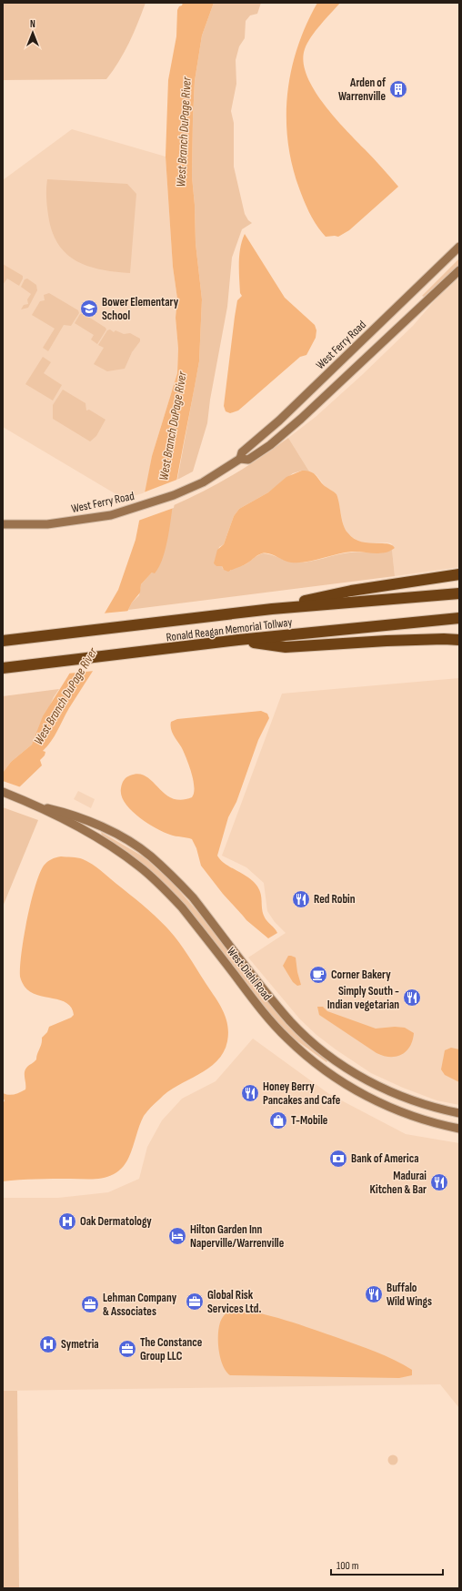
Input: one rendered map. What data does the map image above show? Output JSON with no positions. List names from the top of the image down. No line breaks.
{"streets":{"highway":["Ronald Reagan Memorial Tollway"],"street":["West Ferry Road","West Diehl Road"]},"water":["West Branch DuPage River"],"places":{"building":["Arden of Warrenville"],"school or university":["Bower Elementary School"],"restaurant":["Red Robin","Simply South - Indian vegetarian","Honey Berry Pancakes and Cafe","Madurai Kitchen & Bar","Buffalo Wild Wings"],"cafe":["Corner Bakery"],"shop":["T-Mobile"],"bank":["Bank of America"],"hospital":["Oak Dermatology","Symetria"],"hotel":["Hilton Garden Inn Naperville/Warrenville"],"office":["Global Risk Services Ltd.","Lehman Company & Associates","The Constance Group LLC"]},"scale_bar":"100 m","north":"top"}
